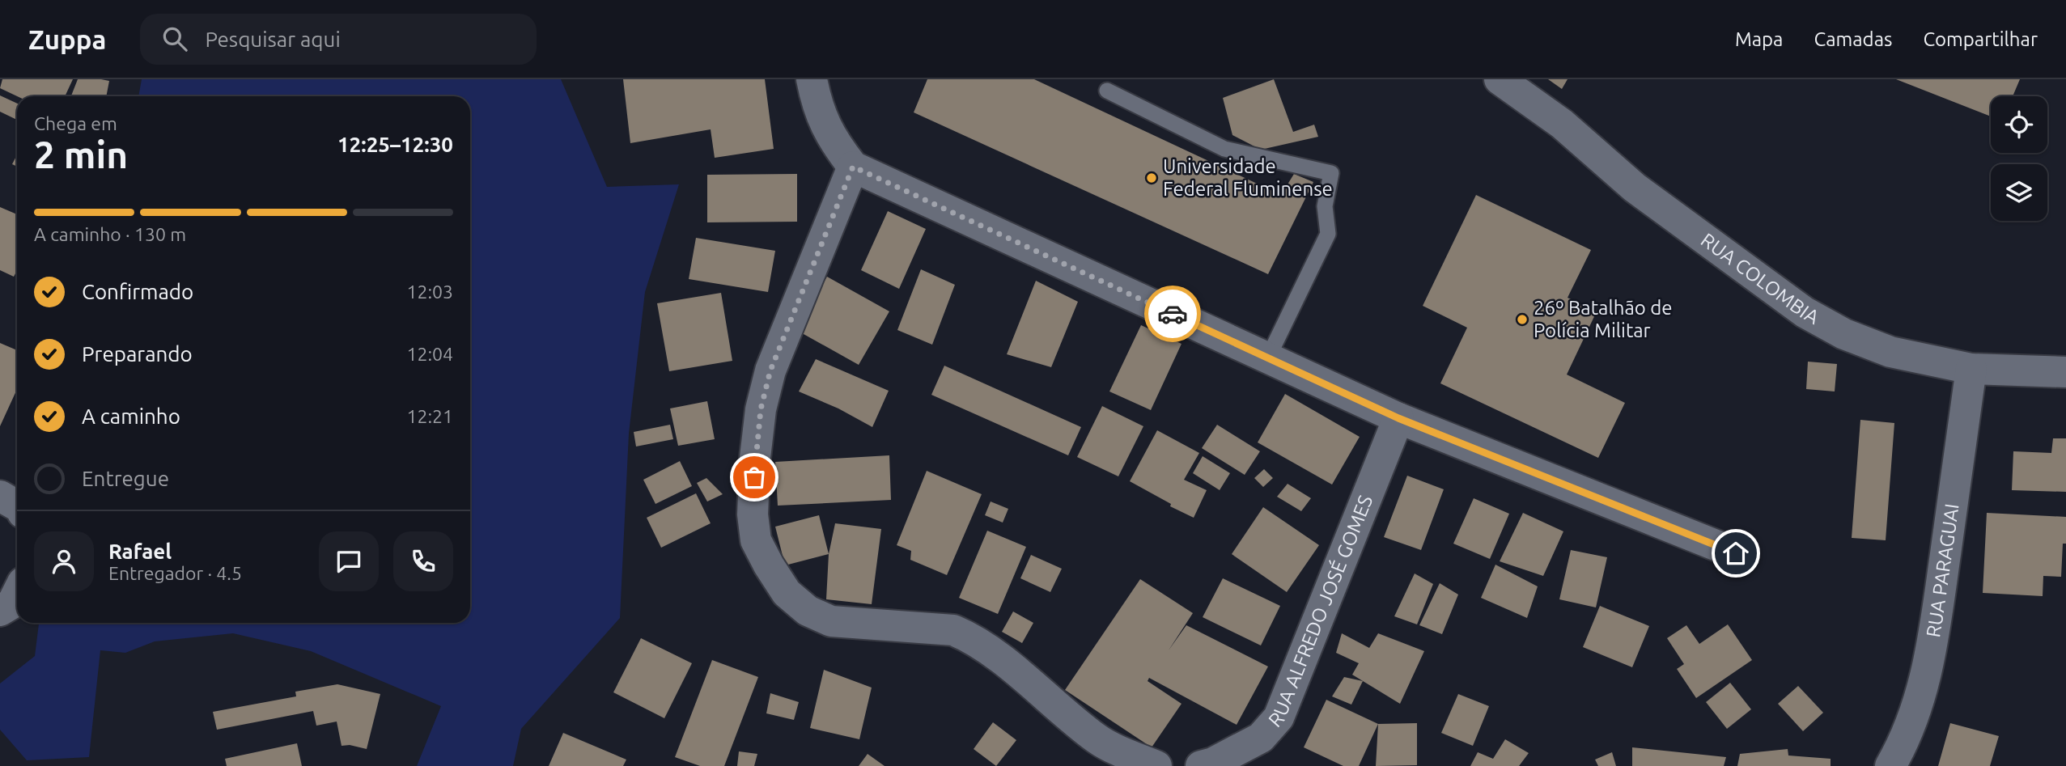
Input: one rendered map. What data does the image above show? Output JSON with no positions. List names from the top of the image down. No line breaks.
{"streets":{"street":["RUA COLOMBIA","RUA PARAGUAI","RUA ALFREDO JOSÉ GOMES"]},"crossings":[["RUA COLOMBIA","RUA PARAGUAI"]],"places":["Universidade Federal Fluminense","26º Batalhão de Polícia Militar"],"page":{"header":"Zuppa","search":"Pesquisar aqui","nav":["Mapa","Camadas","Compartilhar"],"heading":["2 min","Chega em","12:25–12:30"],"panel":["Rafael","Entregador · 4.5"],"bar":"A caminho · 130 m","list":[["Confirmado","12:03"],["Preparando","12:04"],["A caminho","12:21"],"Entregue"]}}
